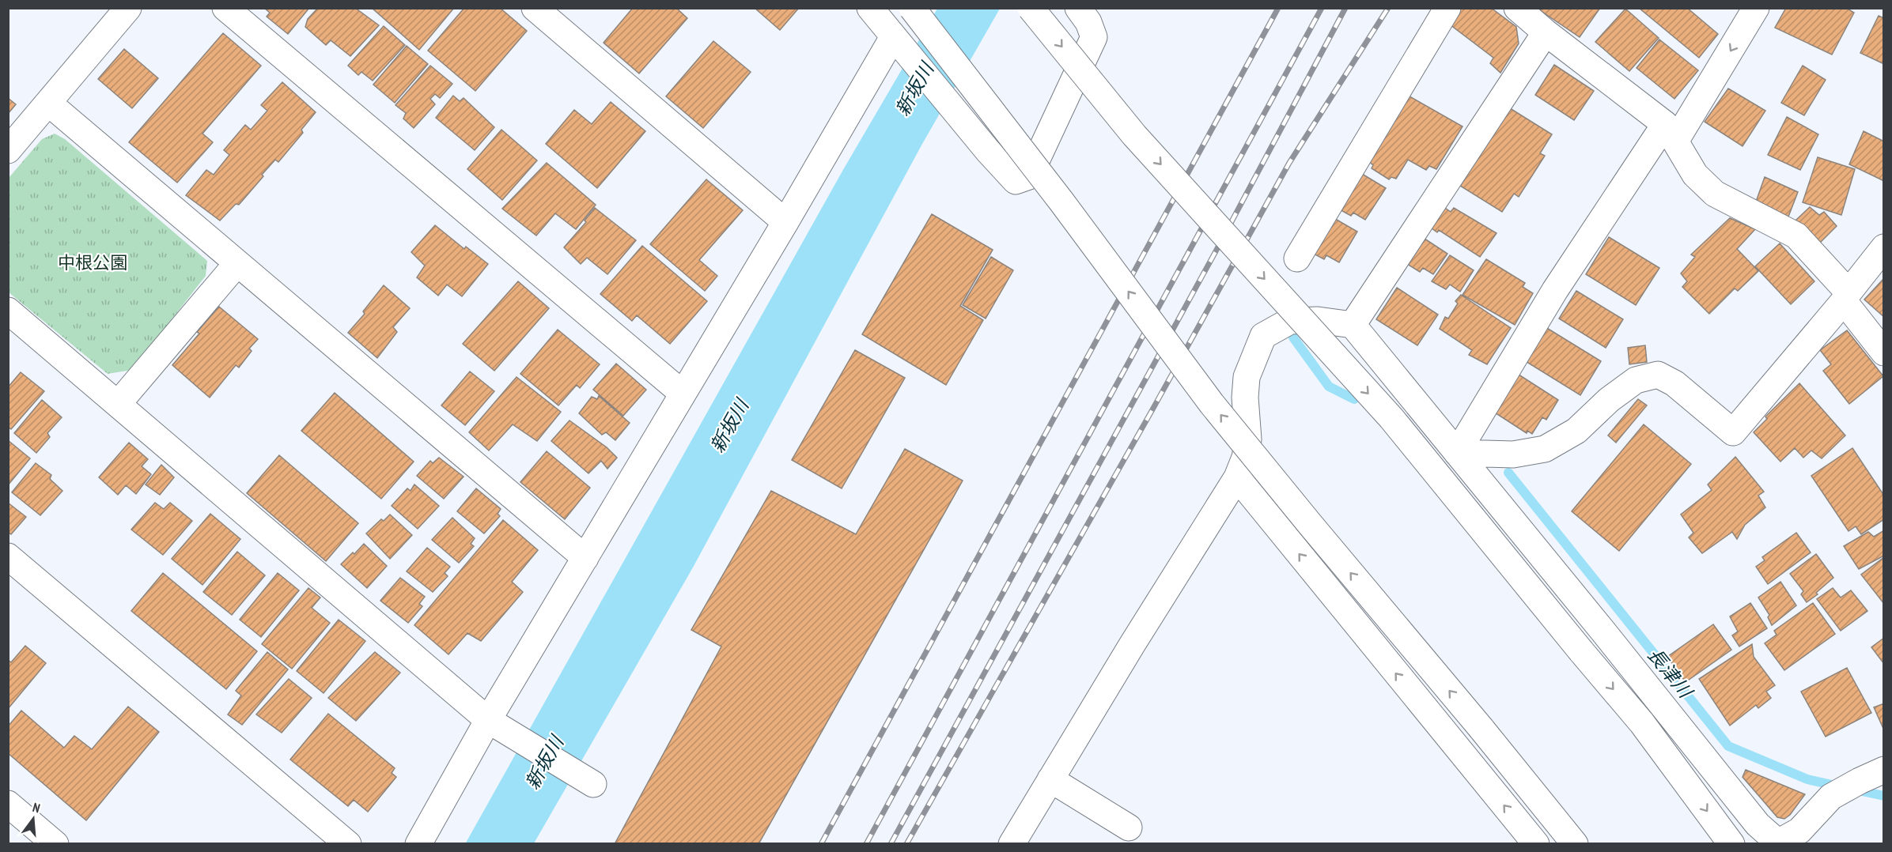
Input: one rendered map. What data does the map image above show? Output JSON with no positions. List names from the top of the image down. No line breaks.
{"water":["新坂川","長津川"],"parks":["中根公園"],"north":"top"}
